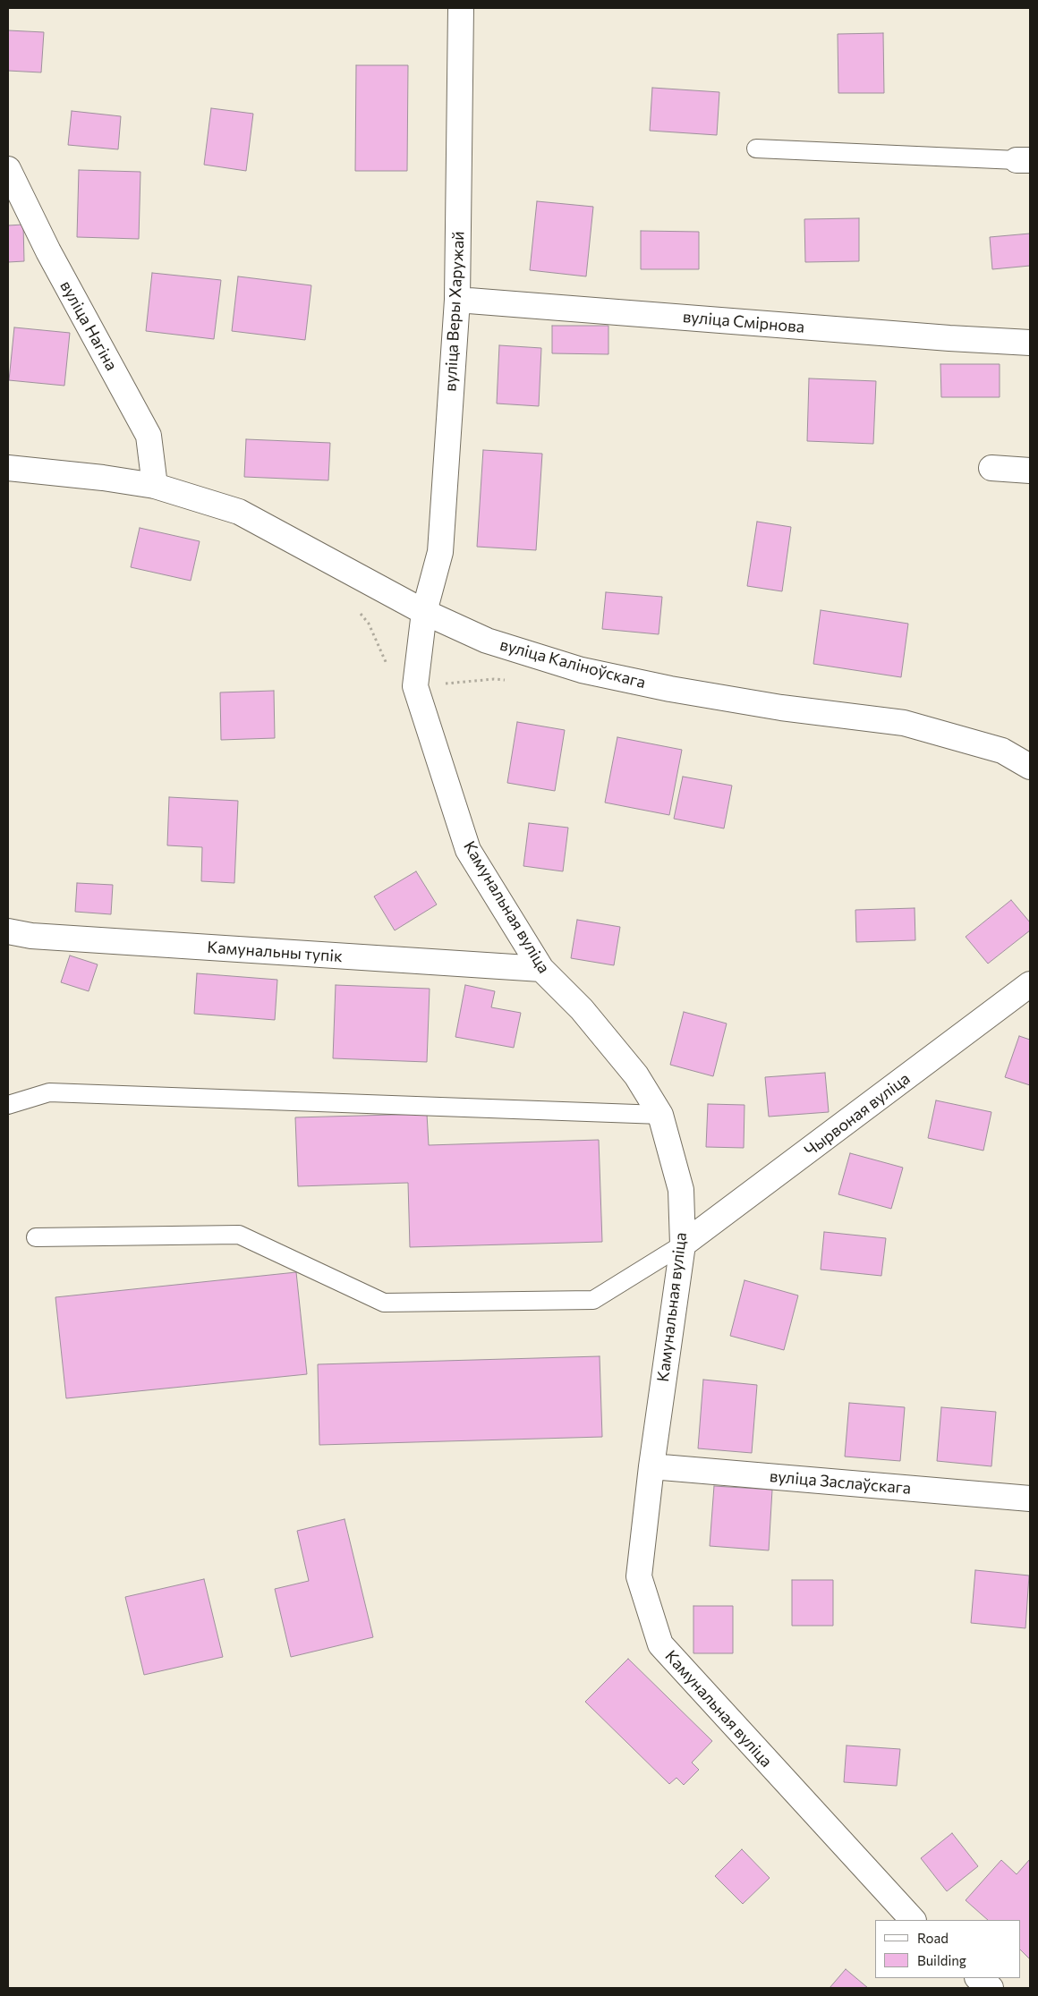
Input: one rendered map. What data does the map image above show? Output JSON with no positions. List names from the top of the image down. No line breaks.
{"streets":{"street":["вуліца Веры Харужай","вуліца Смірнова","вуліца Нагіна","вуліца Каліноўскага","Камунальная вуліца","Камунальны тупік","Чырвоная вуліца","вуліца Заслаўскага"]},"crossings":[["вуліца Веры Харужай","вуліца Смірнова"],["вуліца Веры Харужай","вуліца Каліноўскага"],["вуліца Веры Харужай","Камунальная вуліца"],["вуліца Нагіна","вуліца Каліноўскага"],["вуліца Каліноўскага","Камунальная вуліца"],["Камунальная вуліца","Камунальны тупік"],["Камунальная вуліца","Чырвоная вуліца"],["Камунальная вуліца","вуліца Заслаўскага"]],"legend":["Road","Building"]}
